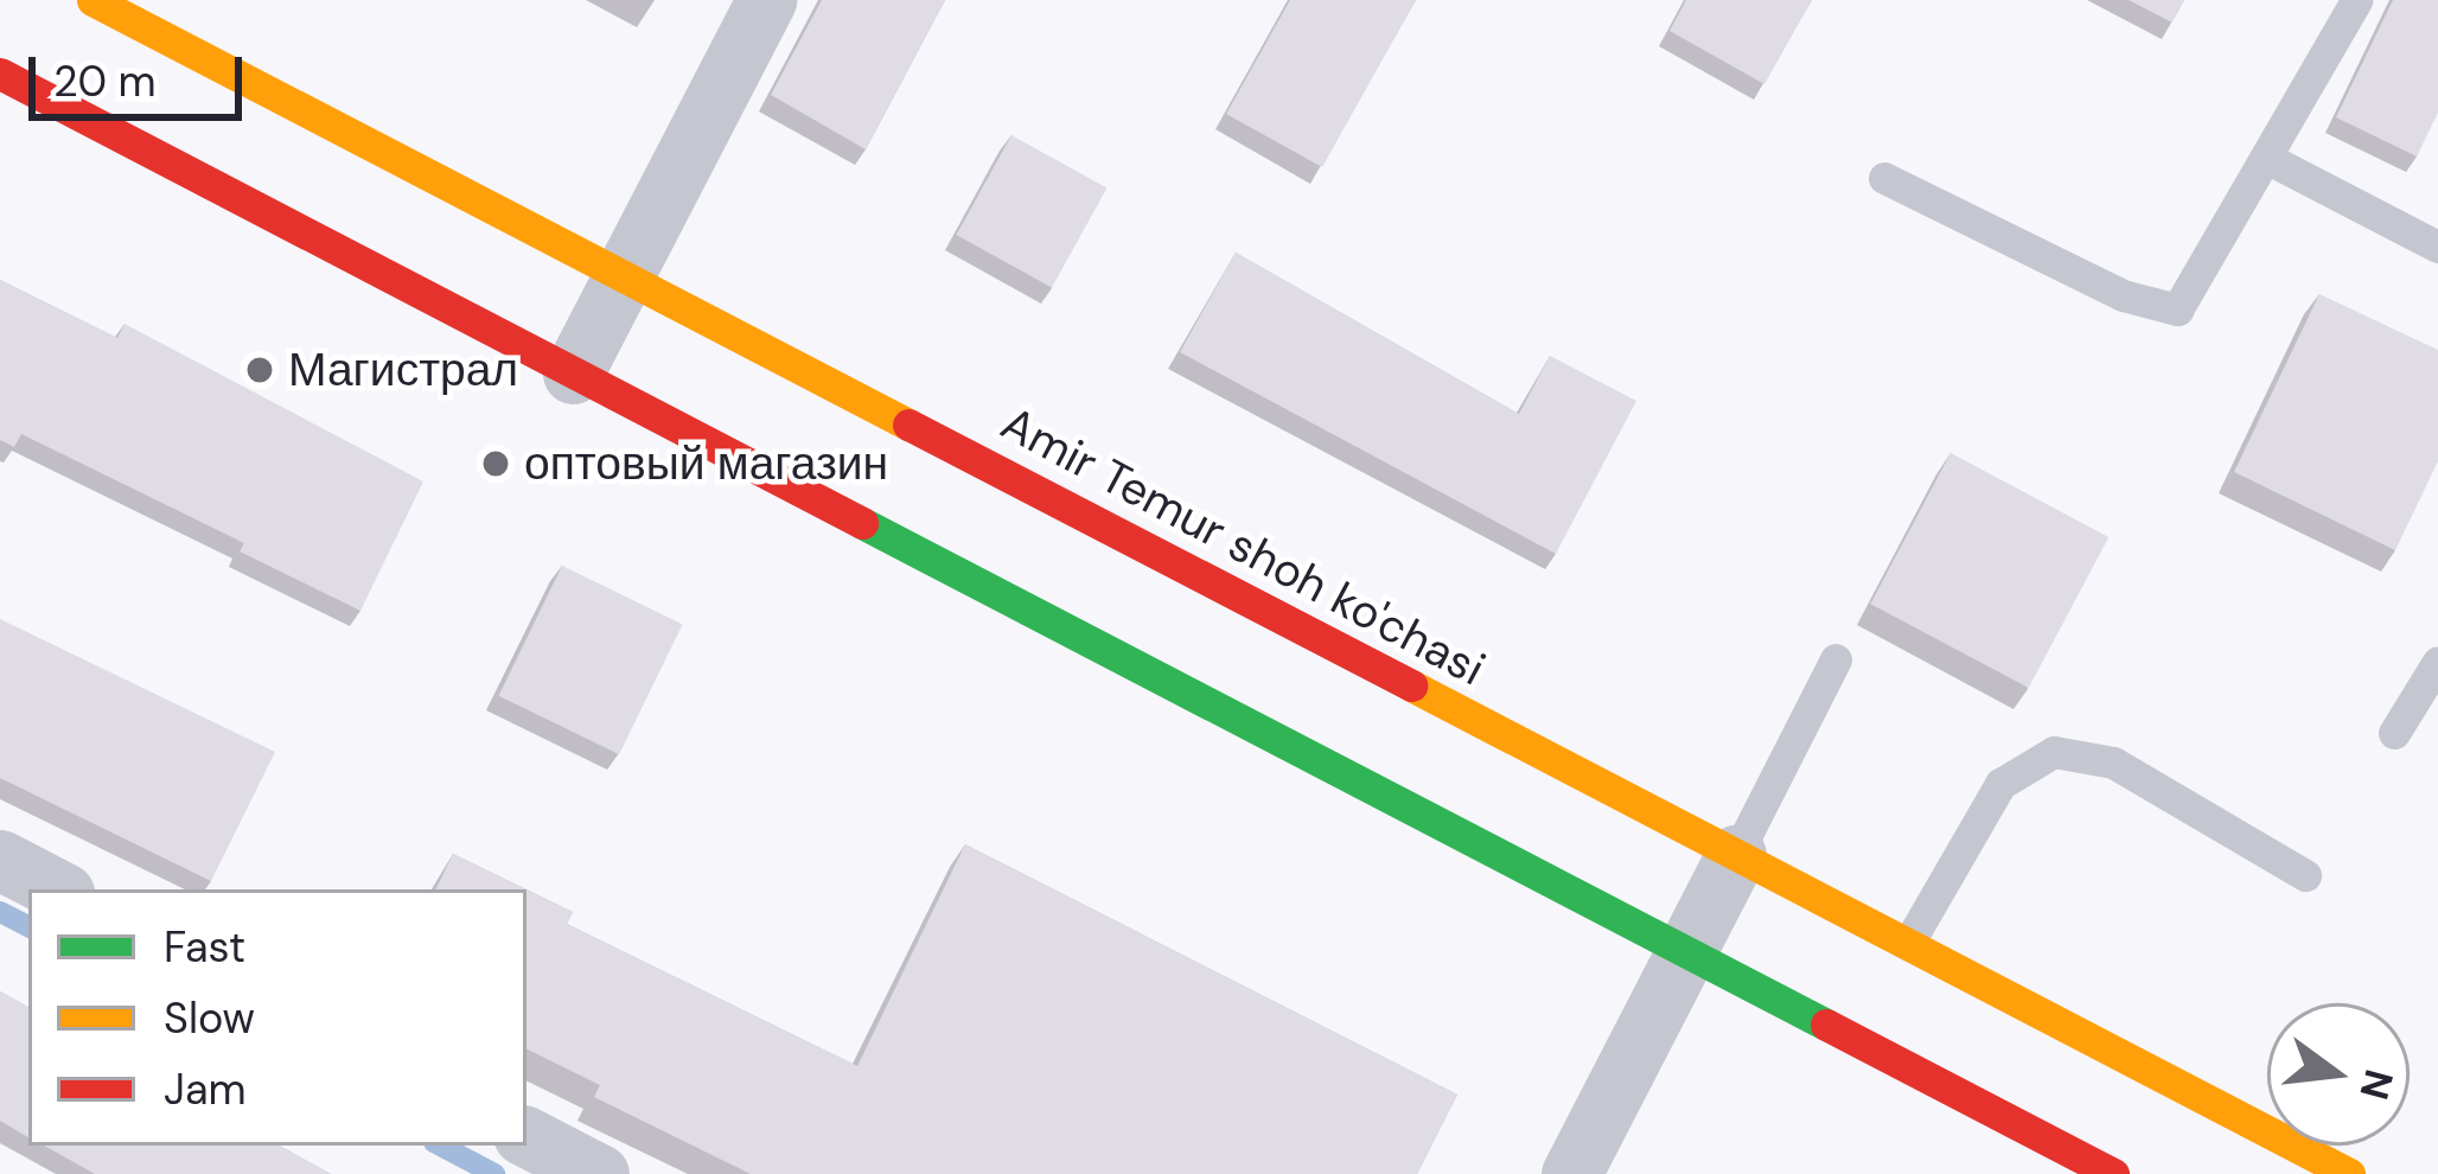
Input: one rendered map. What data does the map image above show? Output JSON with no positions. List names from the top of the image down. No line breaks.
{"streets":{"main road":["Amir Temur shoh ko'chasi"]},"places":["Магистрал","оптовый магазин"],"legend":["Fast","Slow","Jam"],"scale_bar":"20 m","north":"right"}
